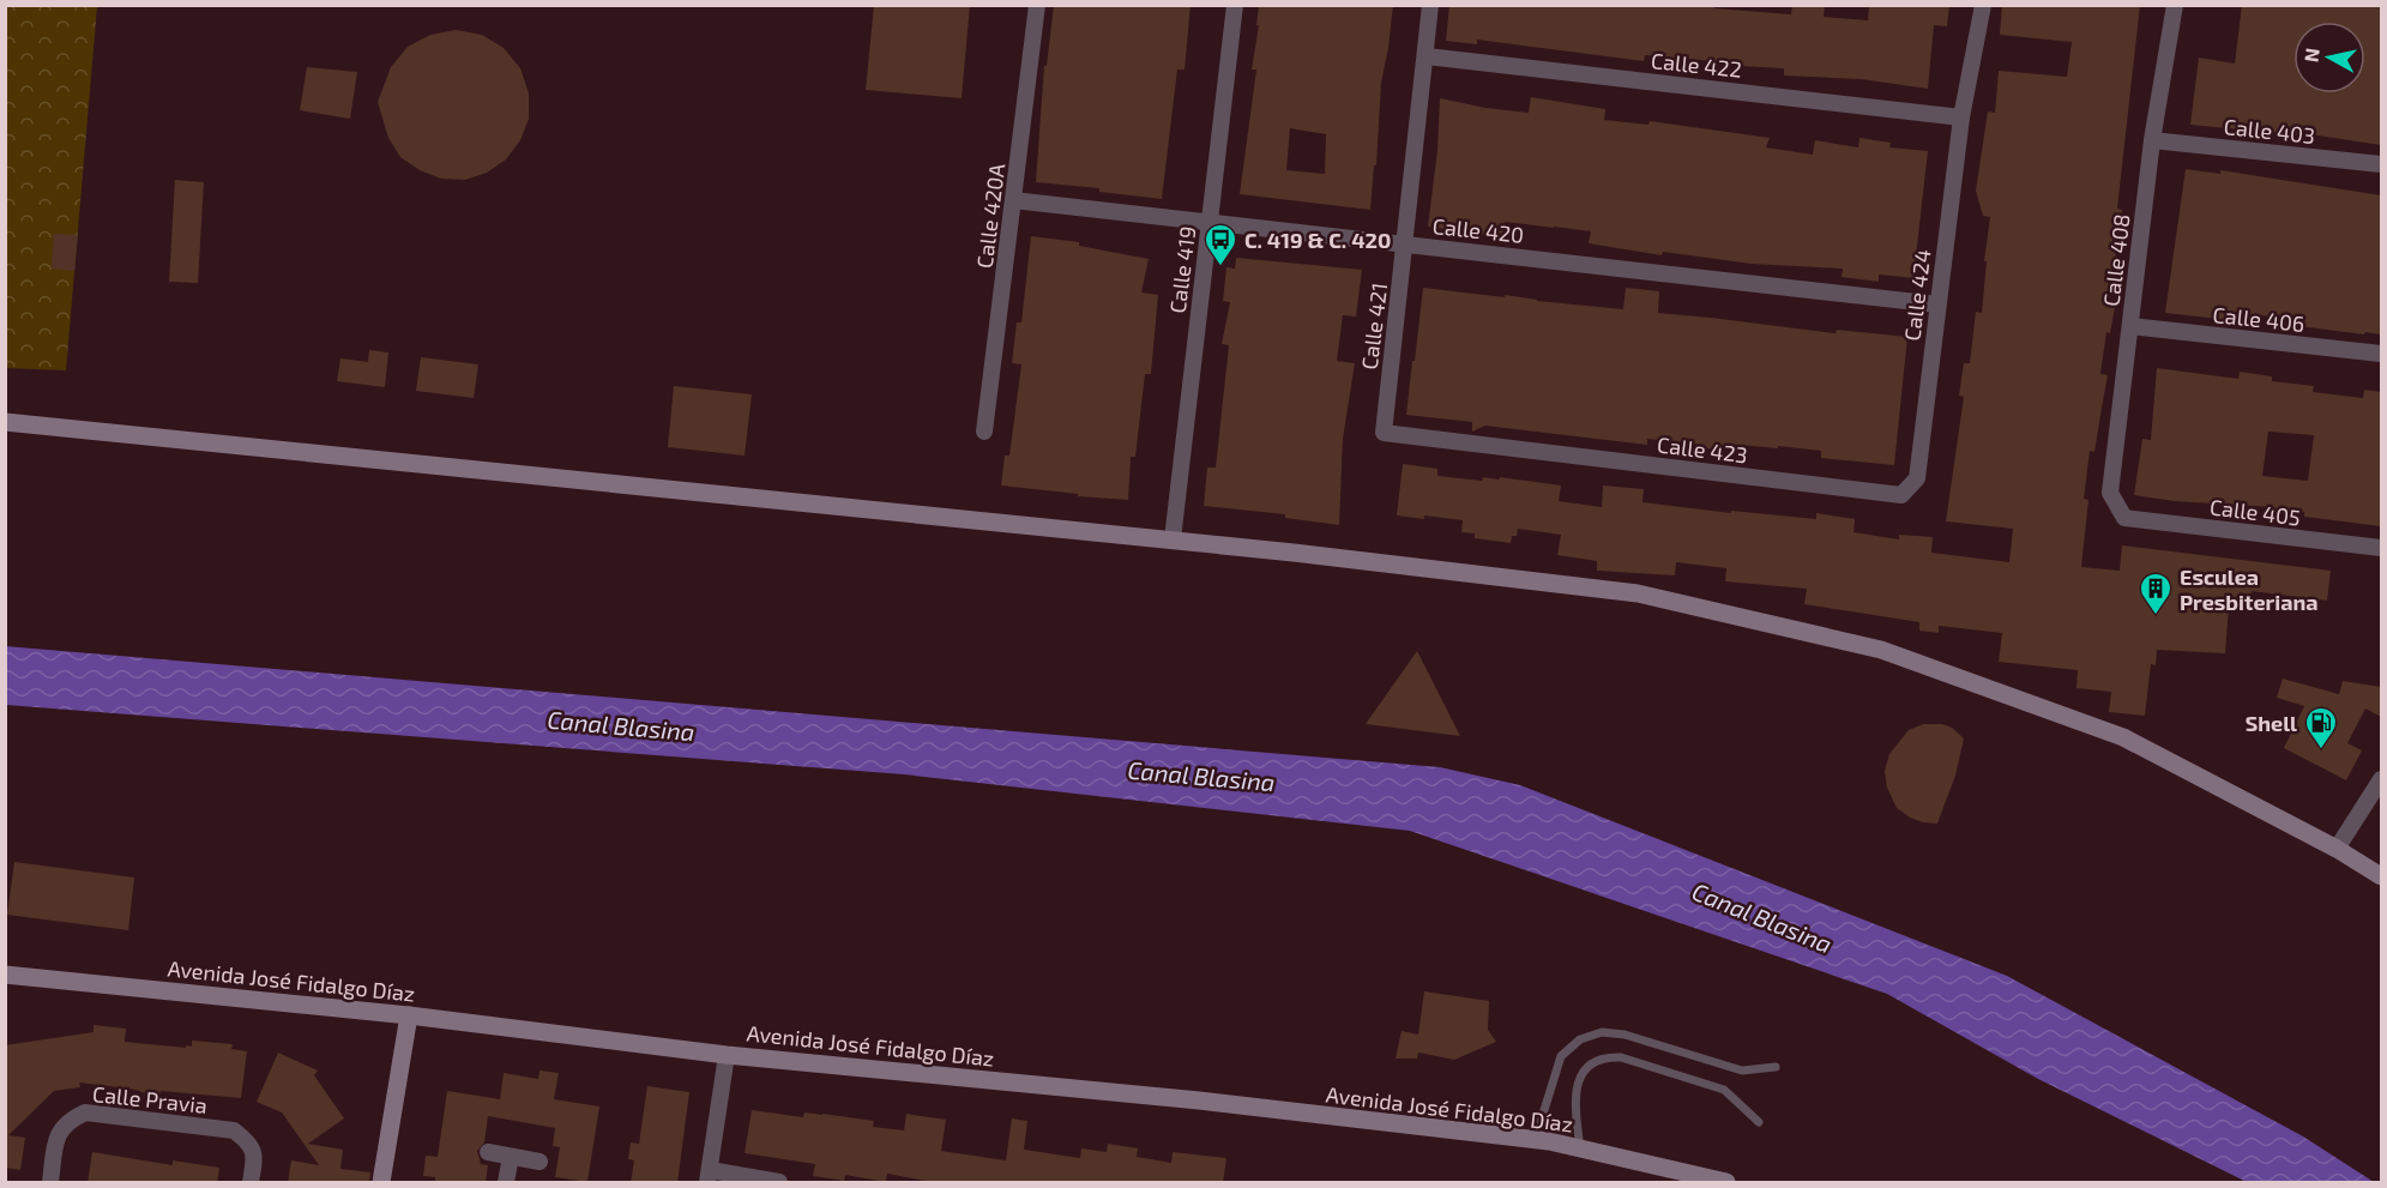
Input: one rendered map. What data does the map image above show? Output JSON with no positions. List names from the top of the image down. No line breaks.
{"streets":{"street":["Calle 422","Calle 403","Calle 420A","Calle 420","Calle 408","Calle 419","Calle 424","Calle 406","Calle 421","Calle 423","Calle 405","Avenida José Fidalgo Díaz","Calle Pravia"]},"crossings":[["Calle 422","Calle 424"],["Calle 422","Calle 421"],["Calle 403","Calle 408"],["Calle 420A","Calle 420"],["Calle 420","Calle 419"],["Calle 420","Calle 424"],["Calle 420","Calle 421"],["Calle 408","Calle 406"],["Calle 408","Calle 405"],["Calle 424","Calle 423"],["Calle 421","Calle 423"]],"water":["Canal Blasina"],"places":{"bus stop":["C. 419 & C. 420"],"building":["Esculea Presbiteriana"],"fuel station":["Shell"]},"north":"left"}
